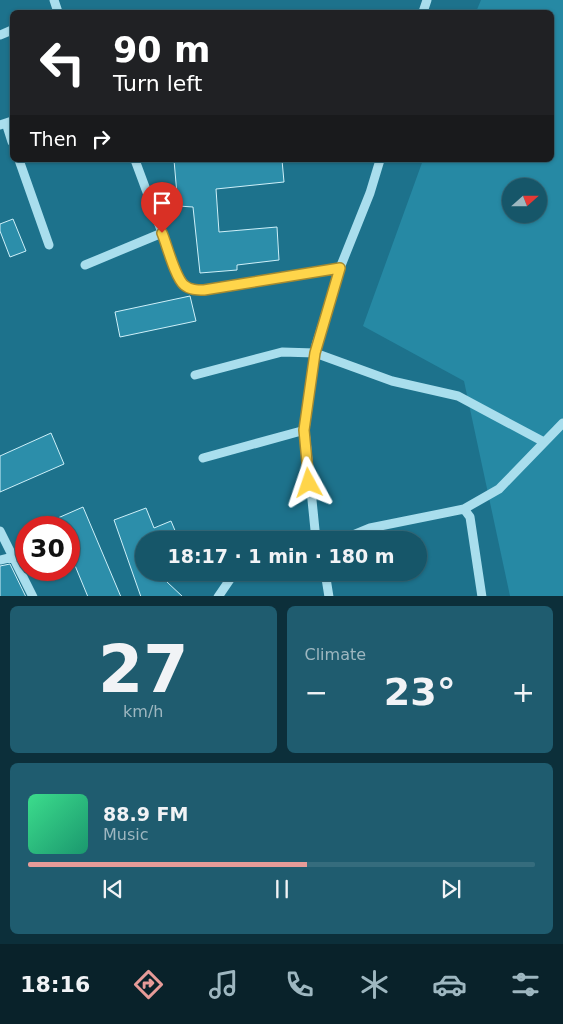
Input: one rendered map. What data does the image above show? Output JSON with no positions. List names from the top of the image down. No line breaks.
{"north":"right","page":{"turn":["90 m","Turn left"],"then":"Then","limit":"30","trip":"18:17 · 1 min · 180 m","tile":[["27","km/h"],"Climate"],"heat":["−","23°","+"],"song":["88.9 FM","Music"],"tabs":"18:16"}}
